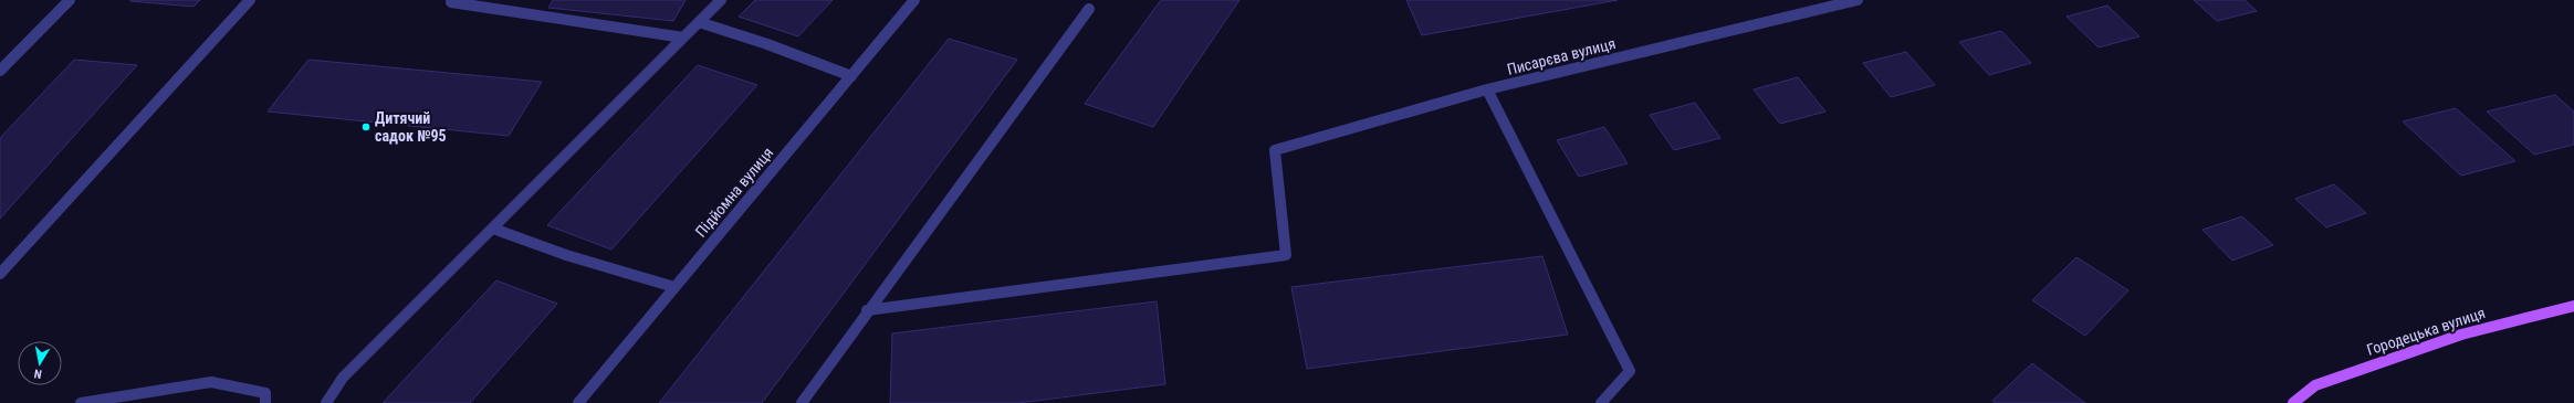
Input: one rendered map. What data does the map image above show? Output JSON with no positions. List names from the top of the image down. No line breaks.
{"streets":{"main road":["Городецька вулиця"],"street":["Писарєва вулиця","Підйомна вулиця"]},"places":["Дитячий садок №95"],"north":"bottom"}
